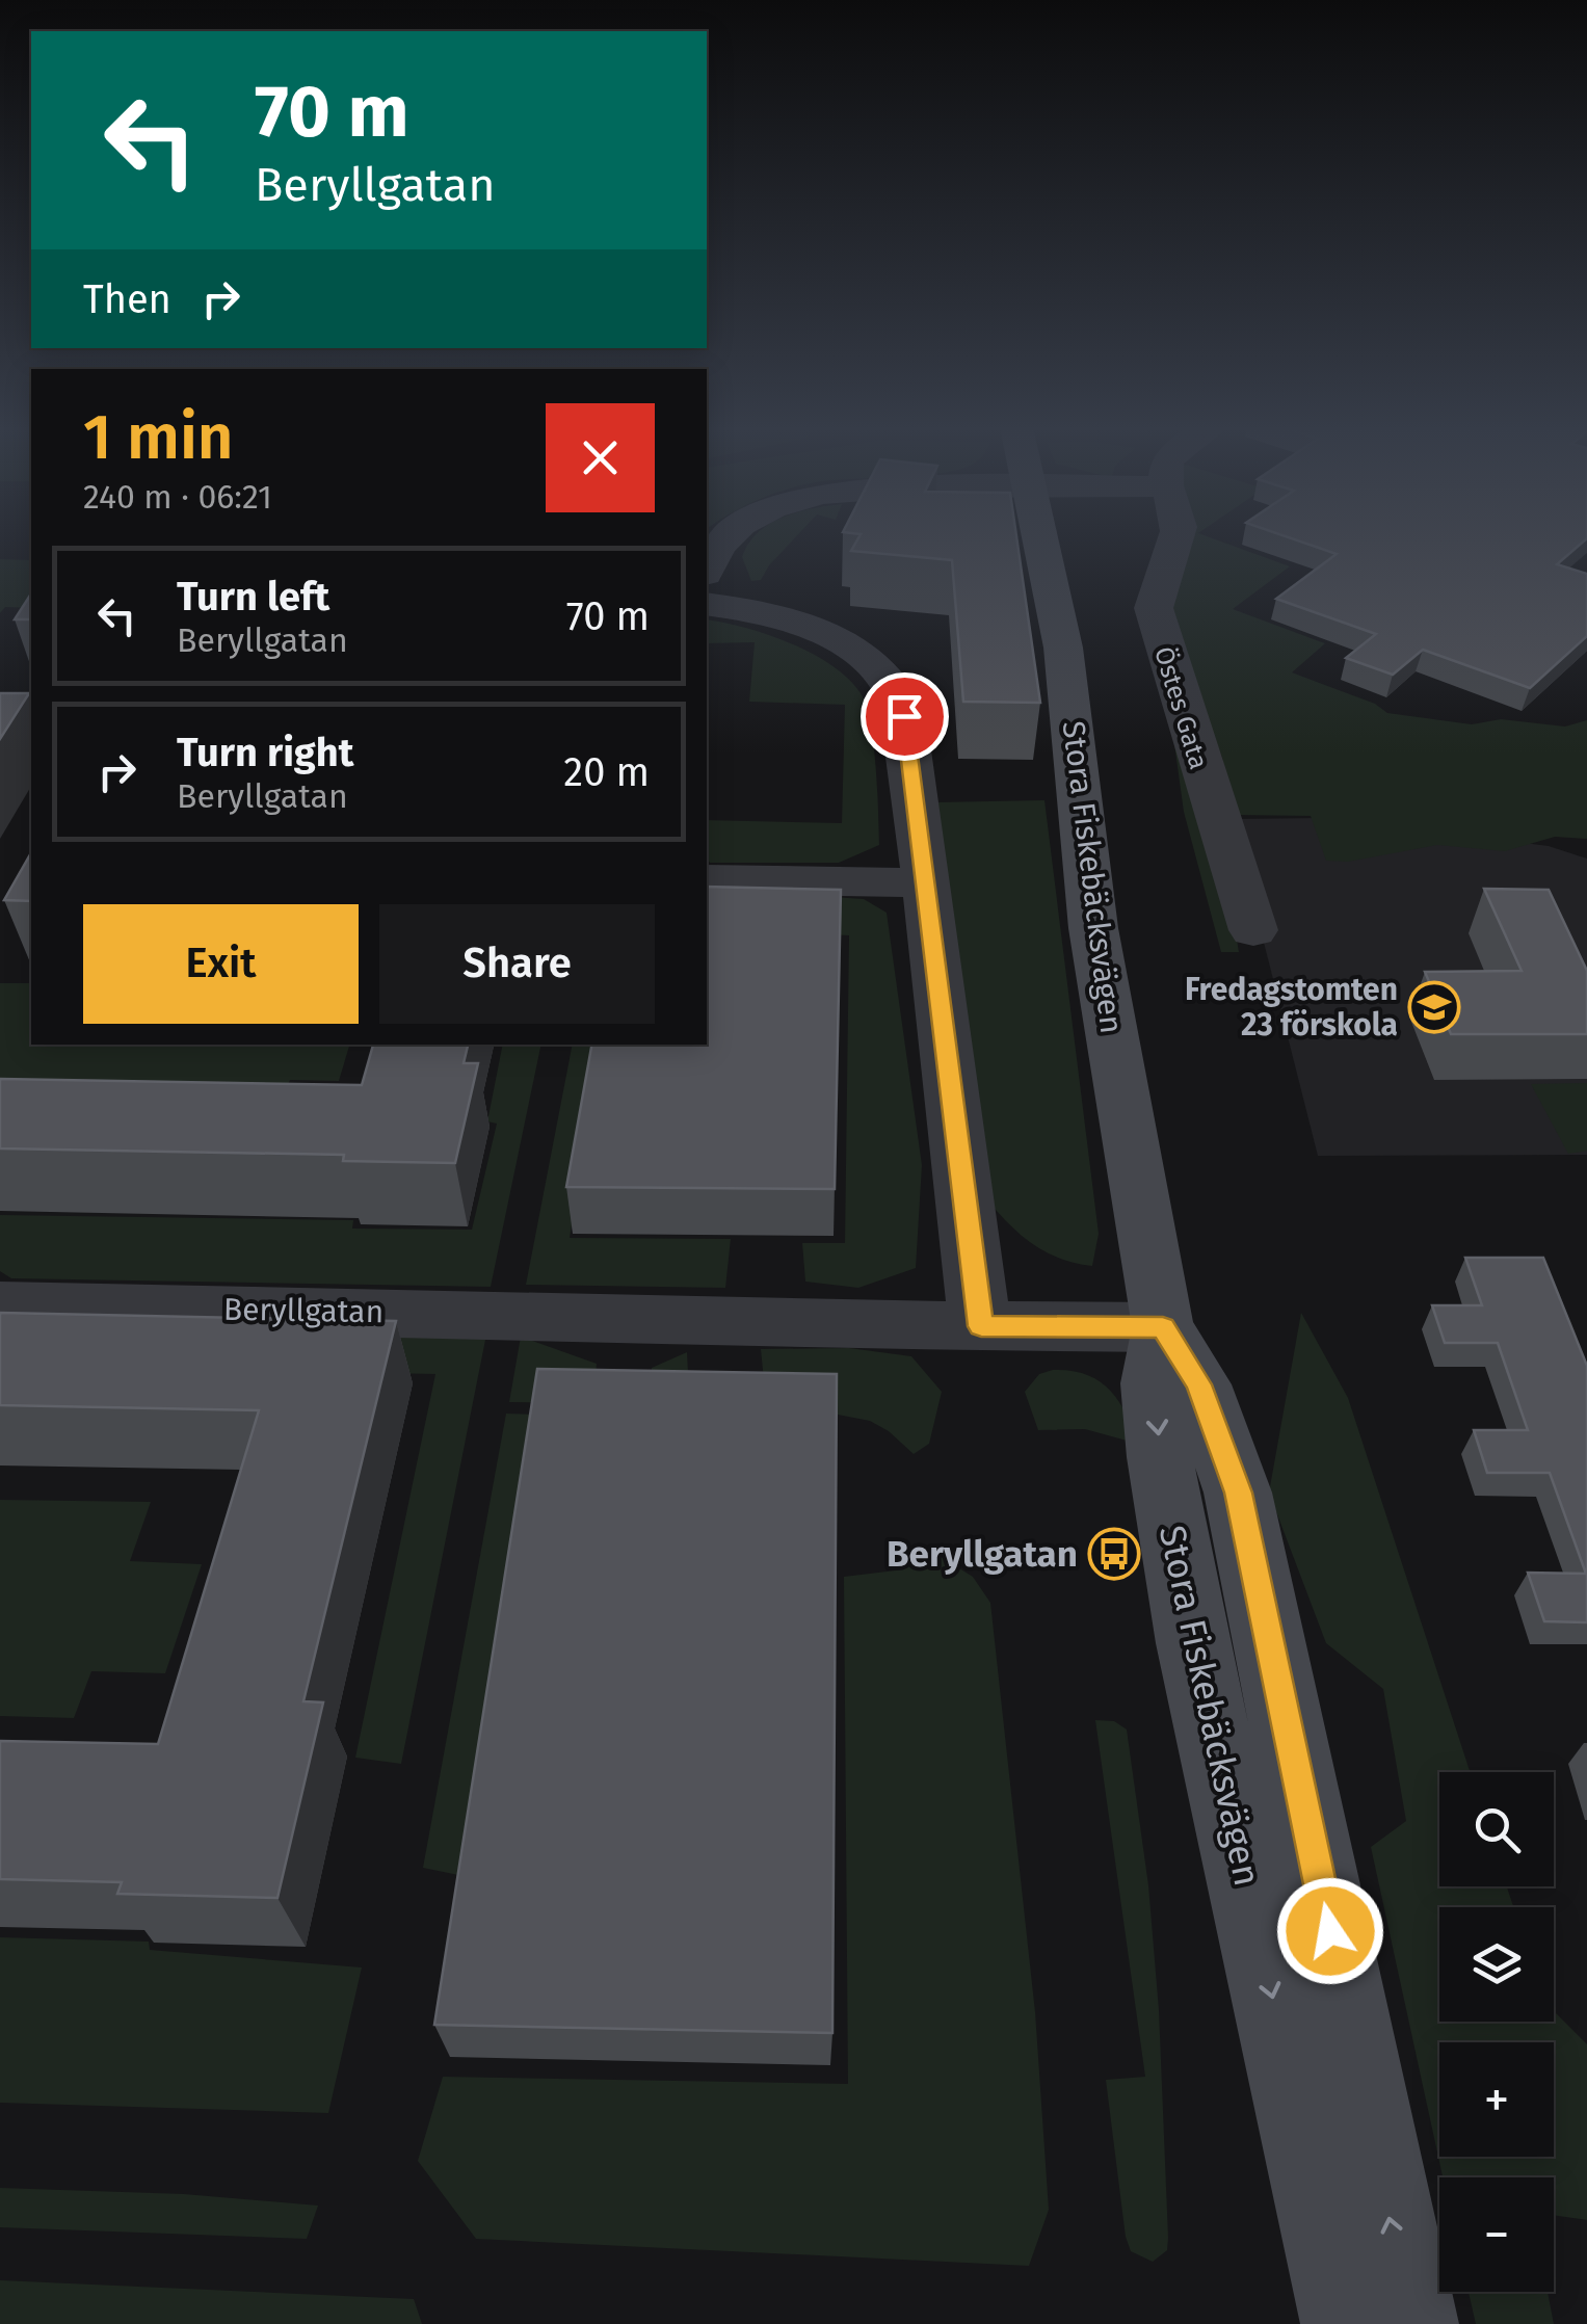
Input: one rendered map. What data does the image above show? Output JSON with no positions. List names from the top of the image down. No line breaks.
{"streets":{"street":["Östes Gata","Stora Fiskebäcksvägen","Beryllgatan"]},"crossings":[["Stora Fiskebäcksvägen","Beryllgatan"]],"places":{"school or university":["Fredagstomten 23 förskola"],"bus stop":["Beryllgatan"]},"page":{"turn":["70 m","Beryllgatan"],"then":"Then","heading":["1 min","240 m · 06:21"],"list":[{"name":"Turn left","note":"Beryllgatan","value":"70 m"},{"name":"Turn right","note":"Beryllgatan","value":"20 m"}],"buttons":["Exit","Share"],"map_buttons":["+","−"]}}
